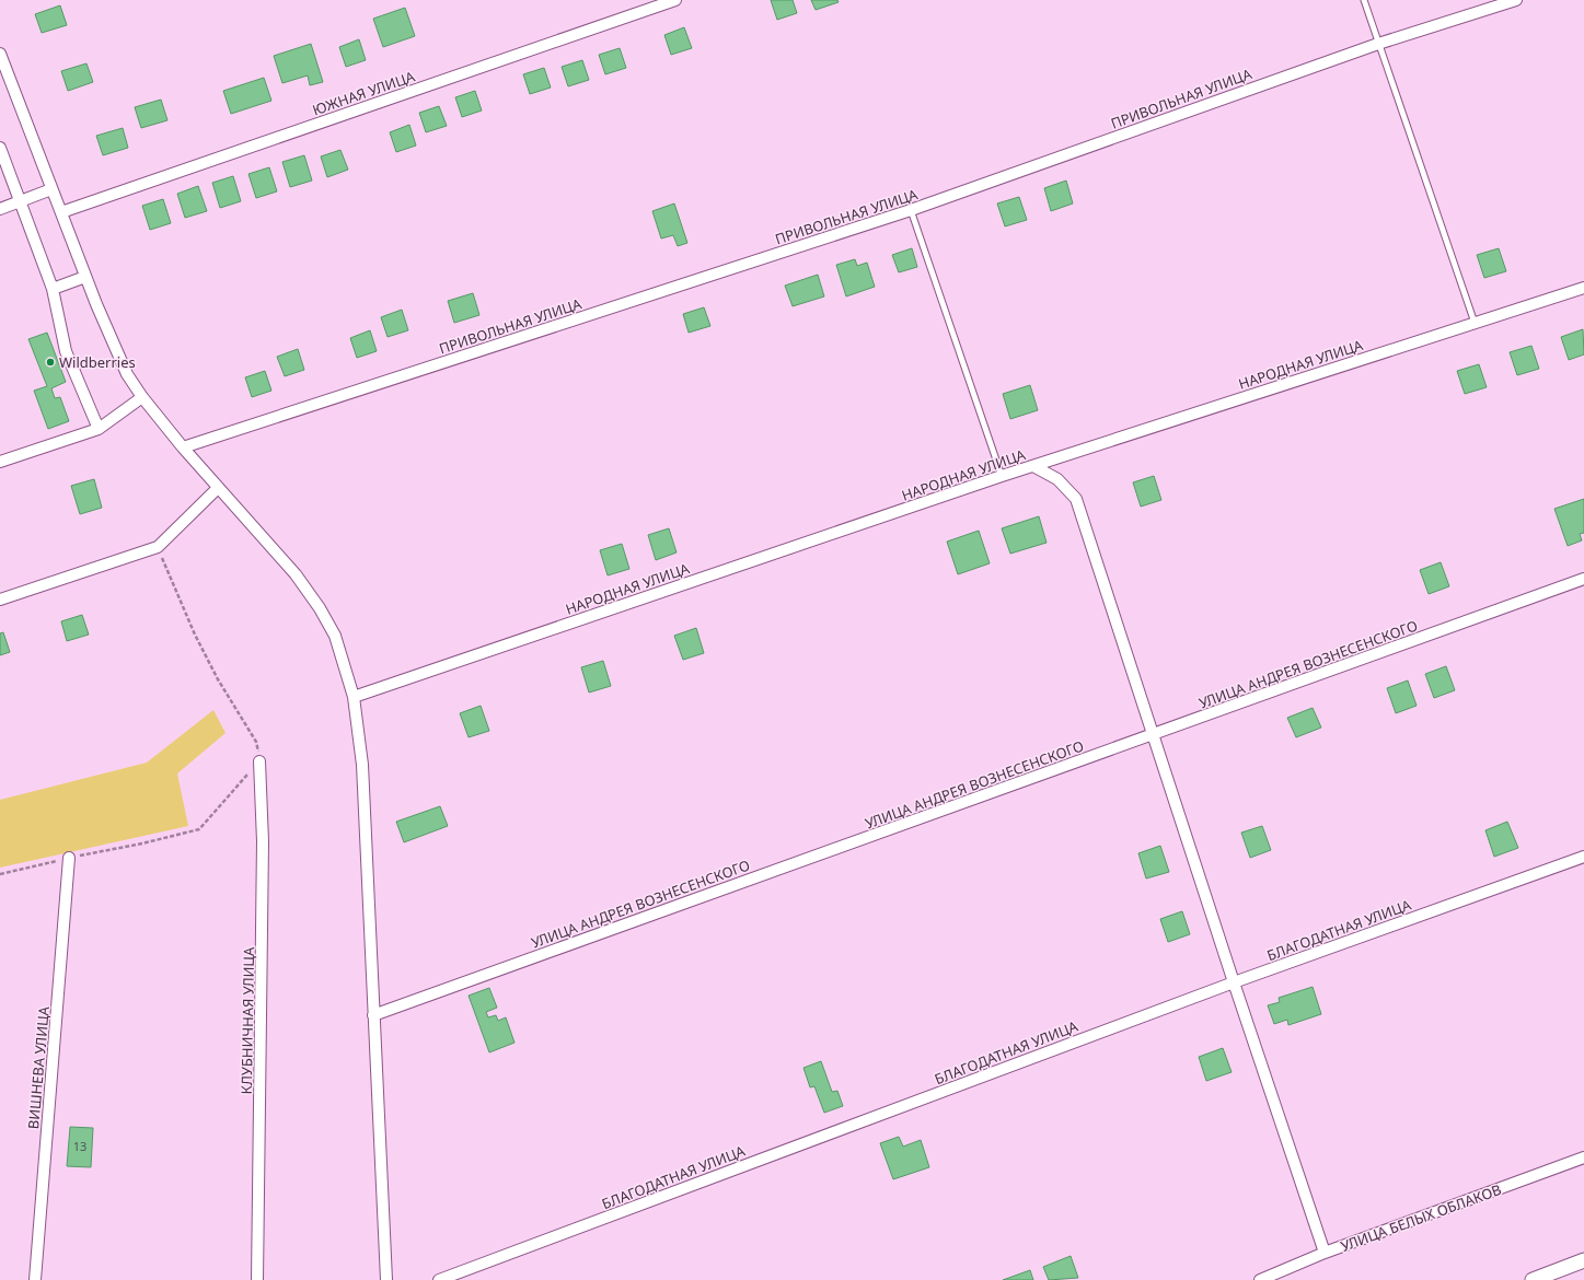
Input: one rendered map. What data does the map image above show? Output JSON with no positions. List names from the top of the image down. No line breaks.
{"streets":{"street":["ЮЖНАЯ УЛИЦА","ПРИВОЛЬНАЯ УЛИЦА","НАРОДНАЯ УЛИЦА","УЛИЦА АНДРЕЯ ВОЗНЕСЕНСКОГО","БЛАГОДАТНАЯ УЛИЦА","КЛУБНИЧНАЯ УЛИЦА","ВИШНЕВА УЛИЦА","УЛИЦА БЕЛЫХ ОБЛАКОВ"]},"places":["Wildberries"],"house_numbers":["13"]}
